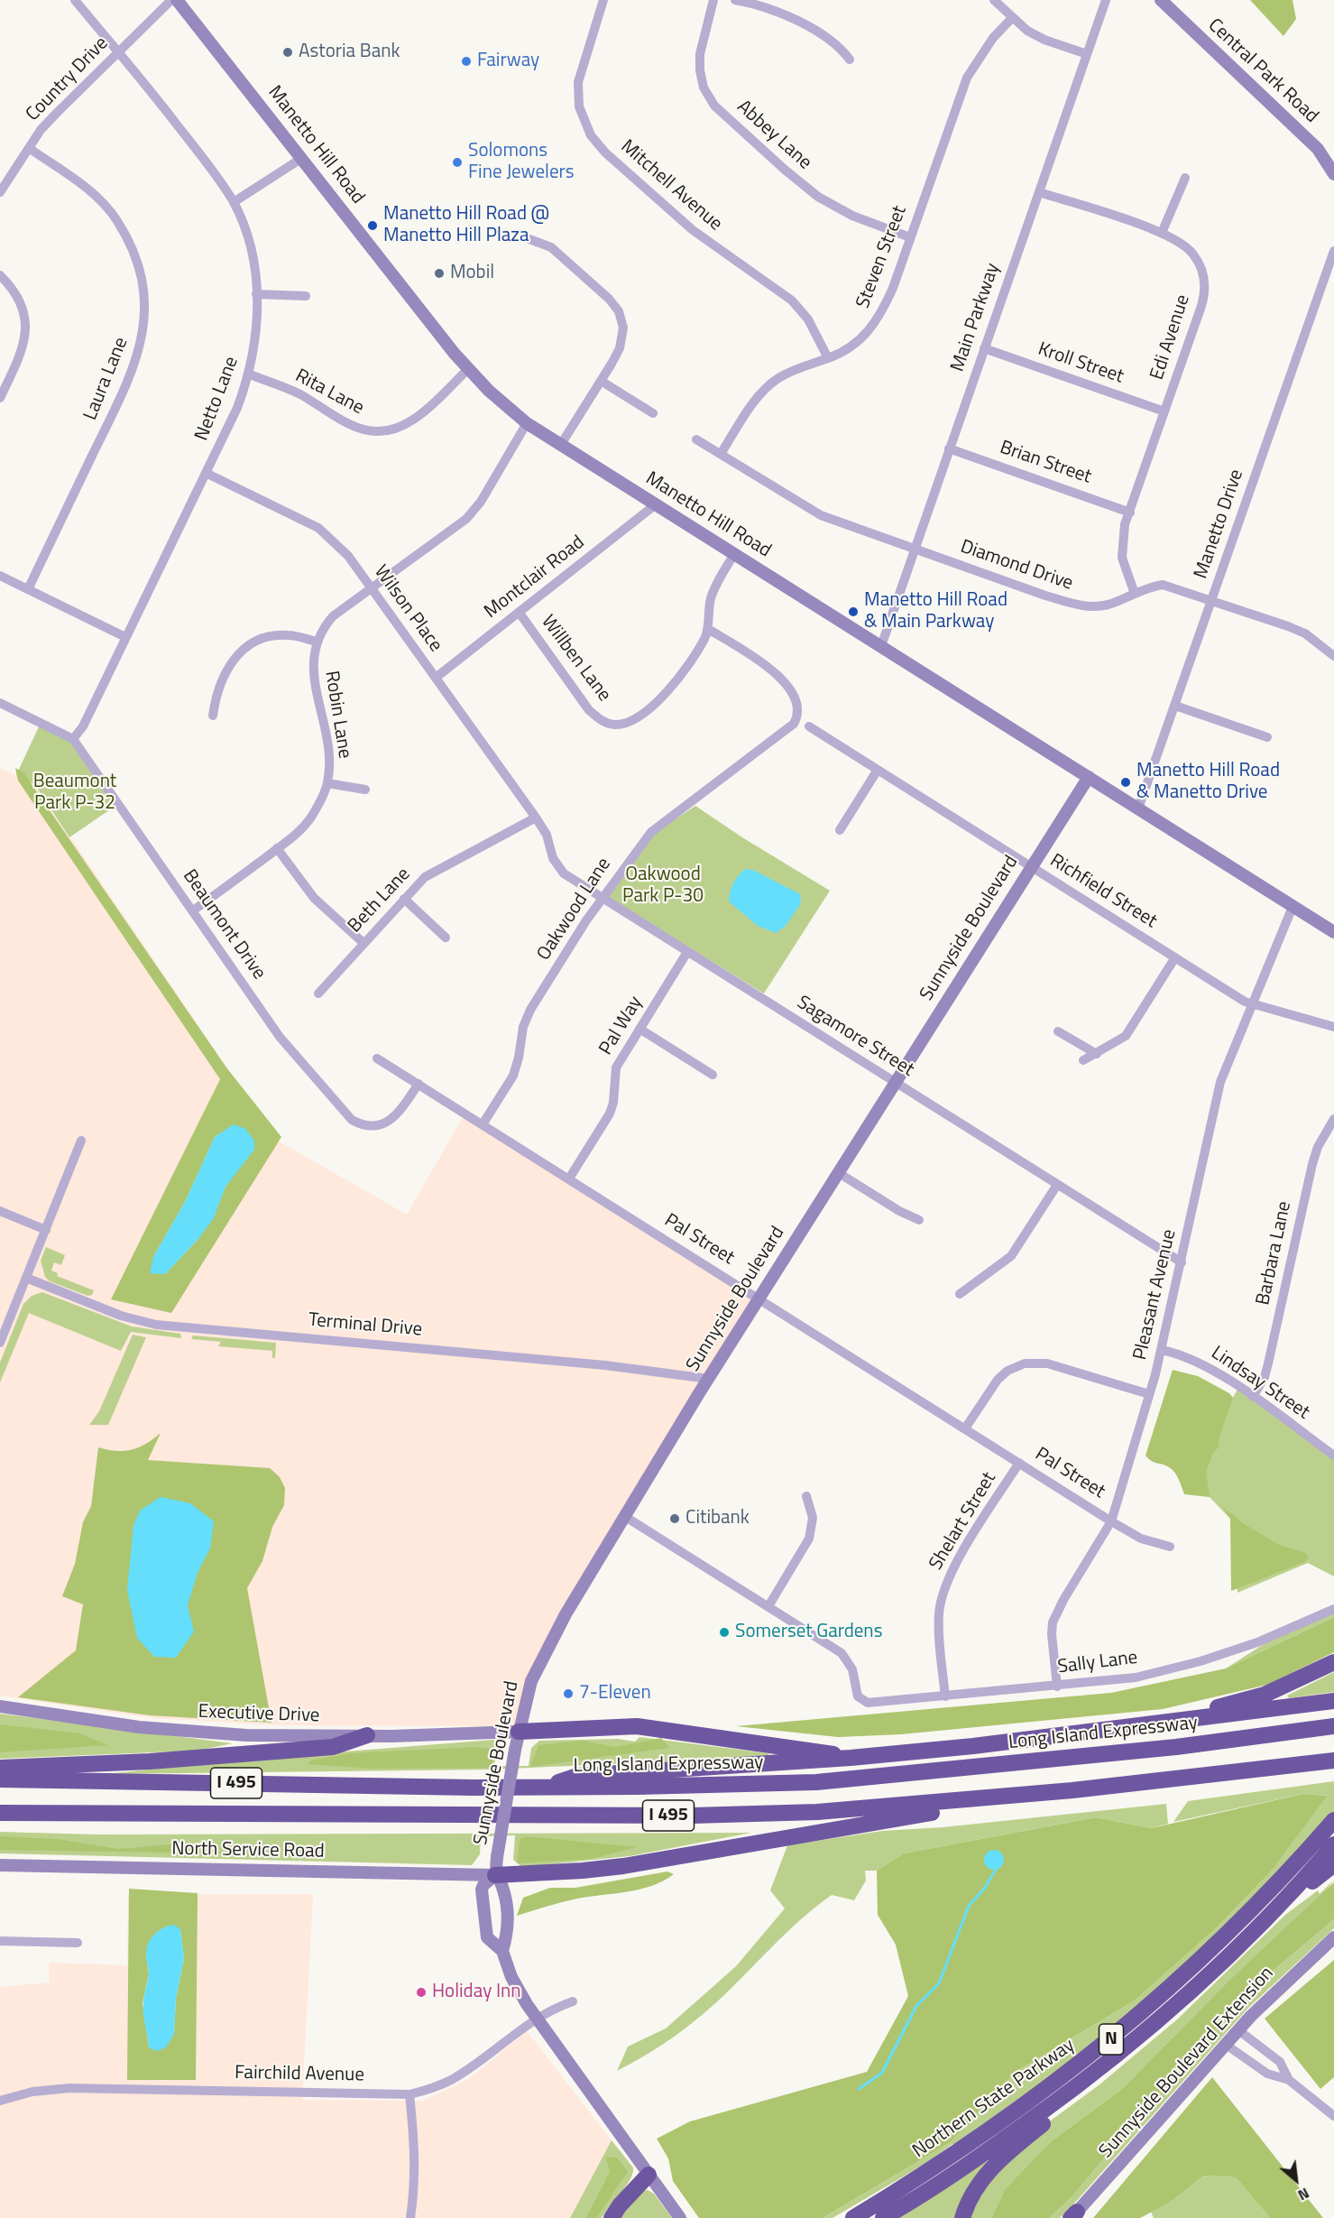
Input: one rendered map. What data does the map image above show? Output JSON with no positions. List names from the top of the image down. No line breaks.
{"streets":{"highway":["Long Island Expressway","I 495","N","Northern State Parkway"],"main road":["Central Park Road","Manetto Hill Road","Sunnyside Boulevard","Executive Drive","North Service Road","Sunnyside Boulevard Extension"],"street":["Country Drive","Abbey Lane","Mitchell Avenue","Steven Street","Main Parkway","Edi Avenue","Kroll Street","Laura Lane","Rita Lane","Netto Lane","Brian Street","Manetto Drive","Diamond Drive","Montclair Road","Wilson Place","Willben Lane","Robin Lane","Richfield Street","Beth Lane","Oakwood Lane","Beaumont Drive","Pal Way","Sagamore Street","Pal Street","Barbara Lane","Pleasant Avenue","Terminal Drive","Lindsay Street","Shelart Street","Sally Lane","Fairchild Avenue"]},"crossings":[["Country Drive","Laura Lane"],["Country Drive","Netto Lane"],["Abbey Lane","Steven Street"],["Manetto Hill Road","Main Parkway"],["Manetto Hill Road","Rita Lane"],["Manetto Hill Road","Manetto Drive"],["Manetto Hill Road","Montclair Road"],["Manetto Hill Road","Willben Lane"],["Manetto Hill Road","Robin Lane"],["Manetto Hill Road","Sunnyside Boulevard"],["Manetto Hill Road","Pleasant Avenue"],["Mitchell Avenue","Steven Street"],["Steven Street","Diamond Drive"],["Main Parkway","Edi Avenue"],["Main Parkway","Kroll Street"],["Main Parkway","Brian Street"],["Main Parkway","Diamond Drive"],["Edi Avenue","Kroll Street"],["Edi Avenue","Brian Street"],["Edi Avenue","Diamond Drive"],["Rita Lane","Netto Lane"],["Netto Lane","Wilson Place"],["Netto Lane","Beaumont Drive"],["Manetto Drive","Diamond Drive"],["Montclair Road","Wilson Place"],["Montclair Road","Willben Lane"],["Wilson Place","Robin Lane"],["Wilson Place","Beth Lane"],["Wilson Place","Sagamore Street"],["Willben Lane","Oakwood Lane"],["Robin Lane","Beaumont Drive"],["Richfield Street","Sunnyside Boulevard"],["Richfield Street","Pleasant Avenue"],["Beth Lane","Sagamore Street"],["Oakwood Lane","Sagamore Street"],["Oakwood Lane","Pal Street"],["Beaumont Drive","Pal Street"],["Sunnyside Boulevard","Sagamore Street"],["Sunnyside Boulevard","Pal Street"],["Sunnyside Boulevard","Terminal Drive"],["Sunnyside Boulevard","Executive Drive"],["Sunnyside Boulevard","North Service Road"],["Sunnyside Boulevard","Fairchild Avenue"],["Pal Way","Sagamore Street"],["Pal Way","Pal Street"],["Sagamore Street","Pleasant Avenue"],["Pal Street","Pleasant Avenue"],["Pal Street","Shelart Street"],["Barbara Lane","Lindsay Street"],["Pleasant Avenue","Lindsay Street"],["Pleasant Avenue","Sally Lane"],["Shelart Street","Sally Lane"]],"parks":["Beaumont Park P-32","Oakwood Park P-30"],"places":["Astoria Bank","Fairway","Solomons Fine Jewelers","Manetto Hill Road @ Manetto Hill Plaza","Mobil","Manetto Hill Road & Main Parkway","Manetto Hill Road & Manetto Drive","Citibank","Somerset Gardens","7-Eleven","Holiday Inn"],"north":"bottom right"}
